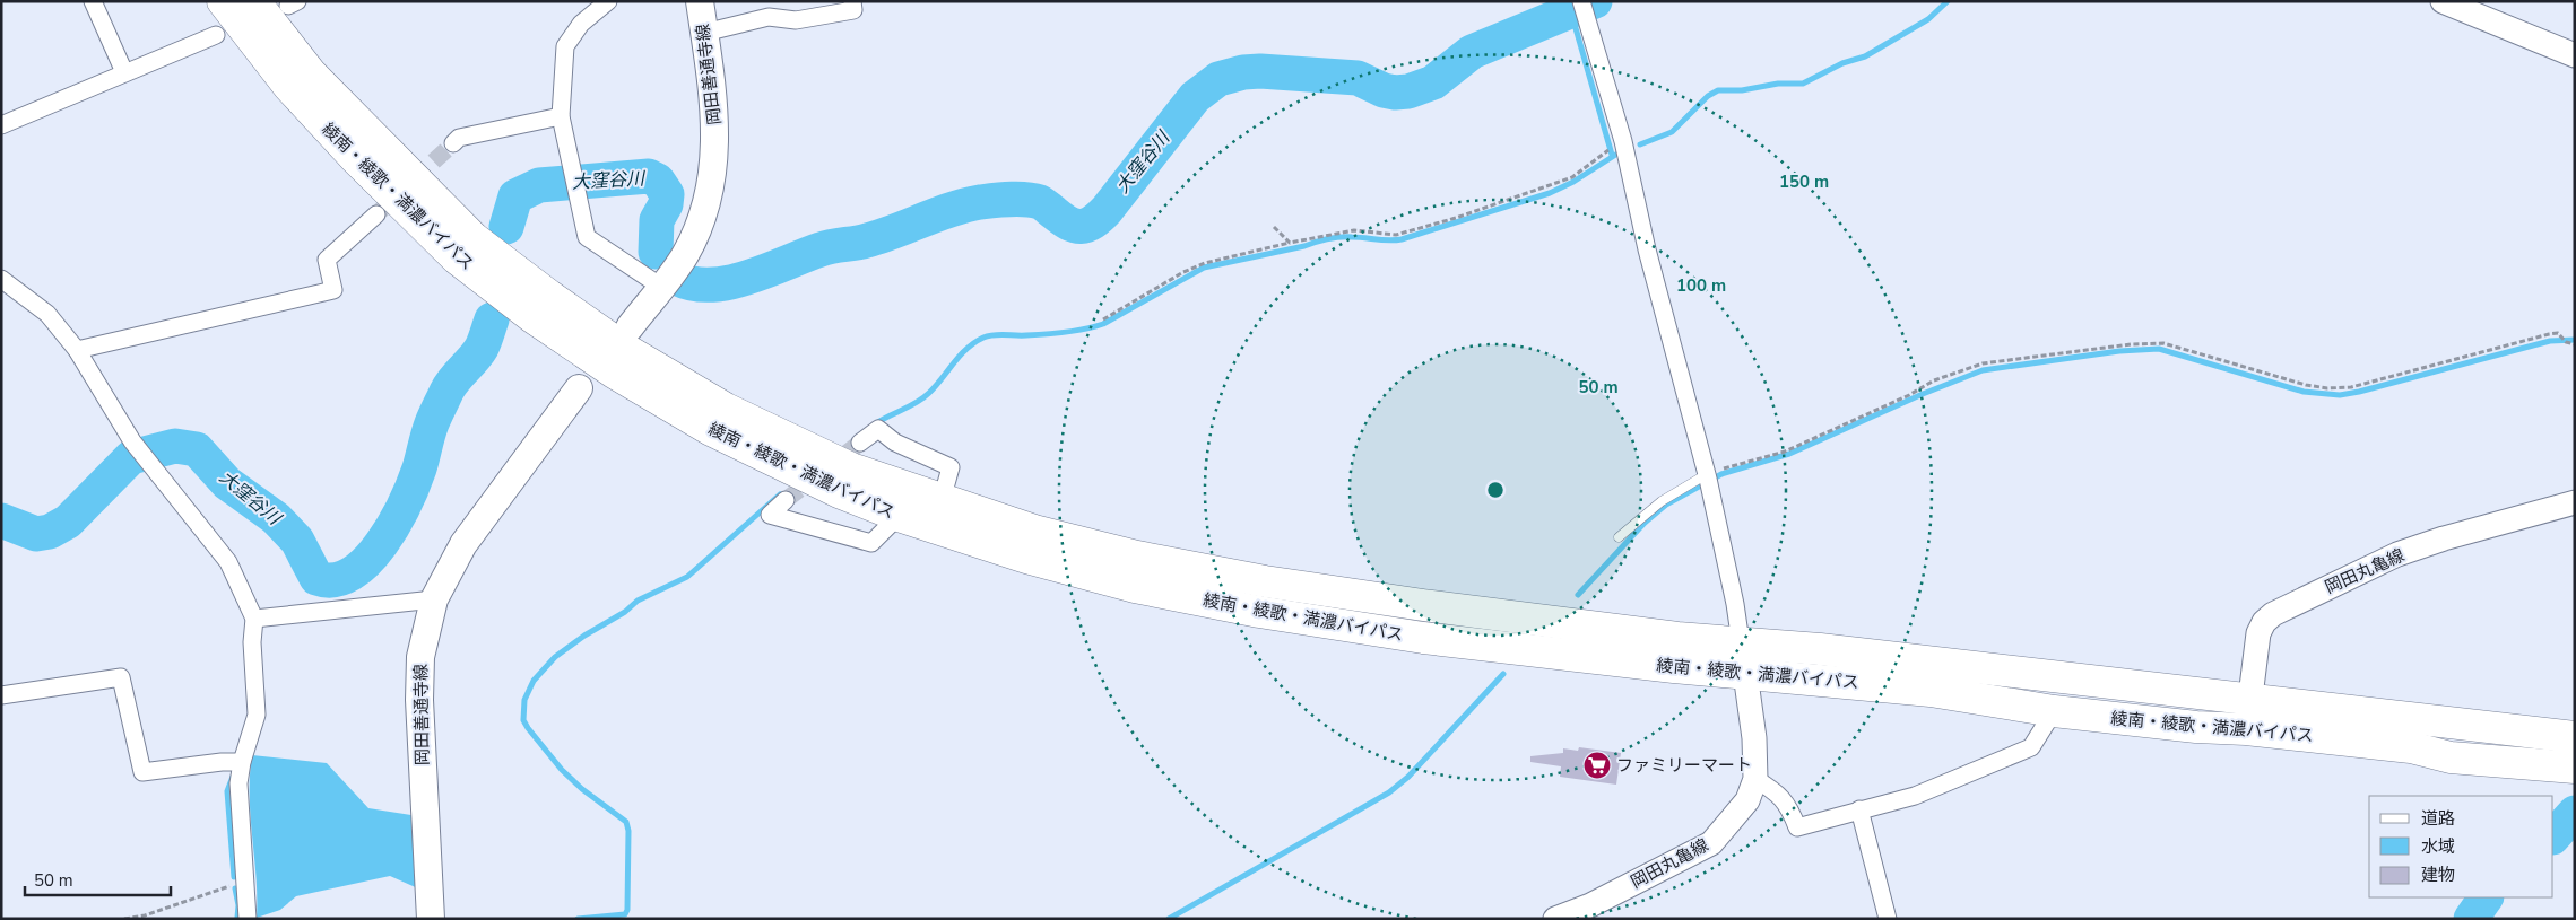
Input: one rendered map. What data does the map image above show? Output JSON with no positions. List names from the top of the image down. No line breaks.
{"streets":{"highway":["綾南・綾歌・満濃バイパス"],"main road":["岡田善通寺線","岡田丸亀線"]},"crossings":[["綾南・綾歌・満濃バイパス","岡田丸亀線"]],"water":["大窪谷川"],"places":{"supermarket":["ファミリーマート"]},"legend":["道路","水域","建物"],"scale_bar":"50 m","rings":["150 m","100 m","50 m"]}
